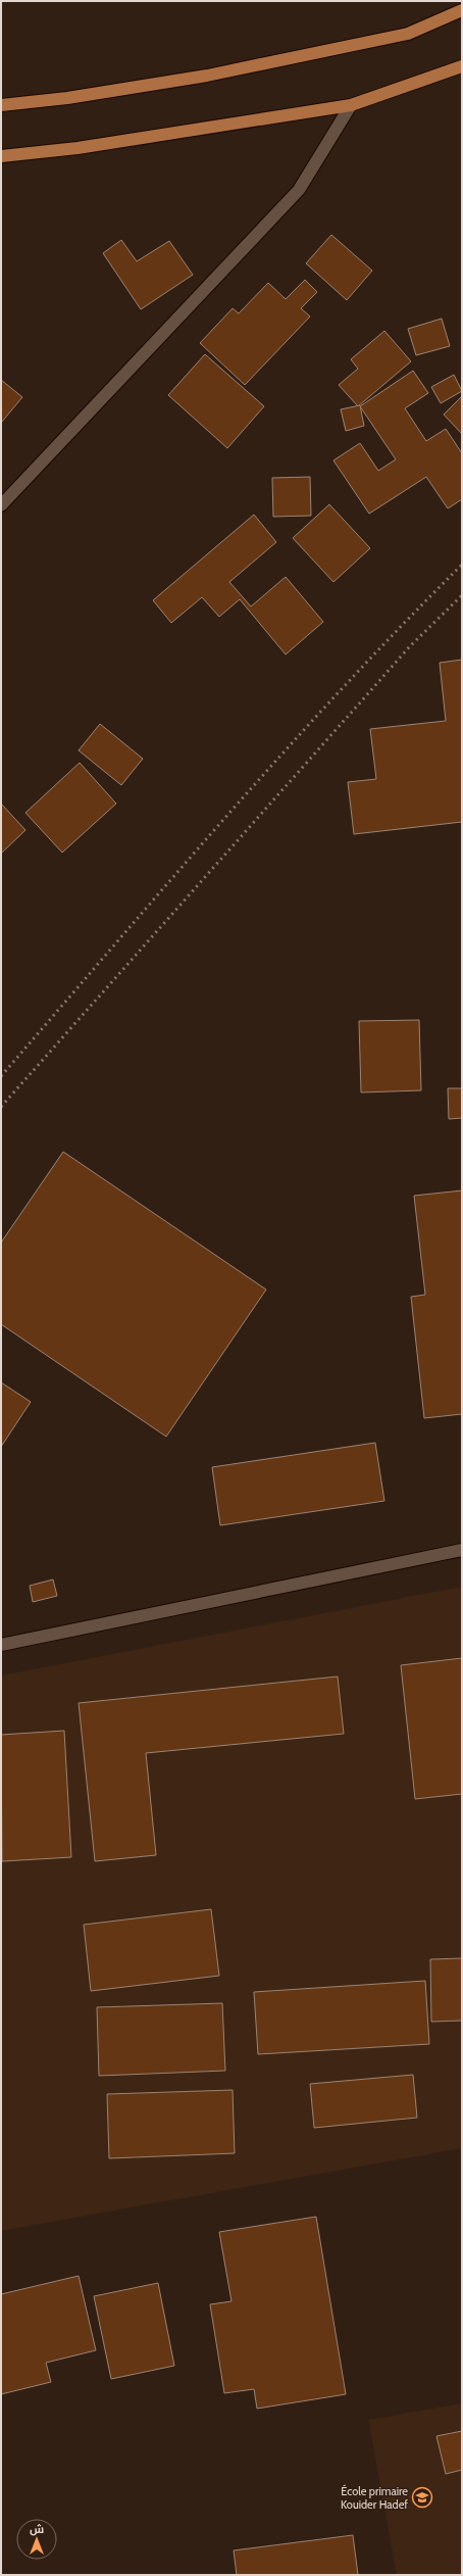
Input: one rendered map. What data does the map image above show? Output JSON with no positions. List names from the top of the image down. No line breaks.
{"places":{"school or university":["École primaire Kouider Hadef"]},"north":"top"}
